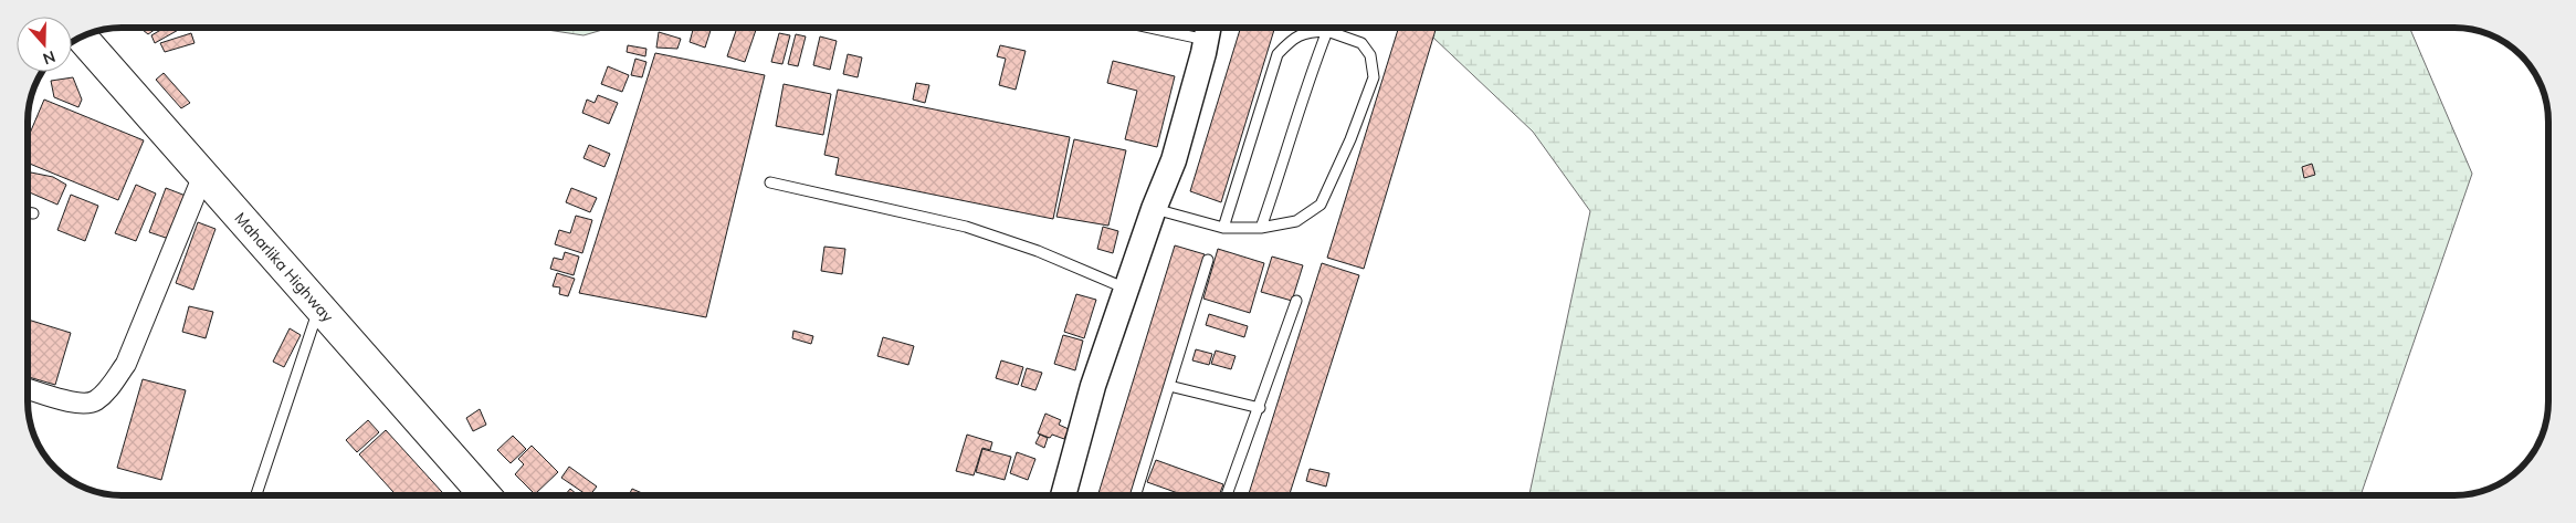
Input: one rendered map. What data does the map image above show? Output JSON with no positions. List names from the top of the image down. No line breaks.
{"streets":{"main road":["Maharlika Highway"]},"north":"bottom"}
